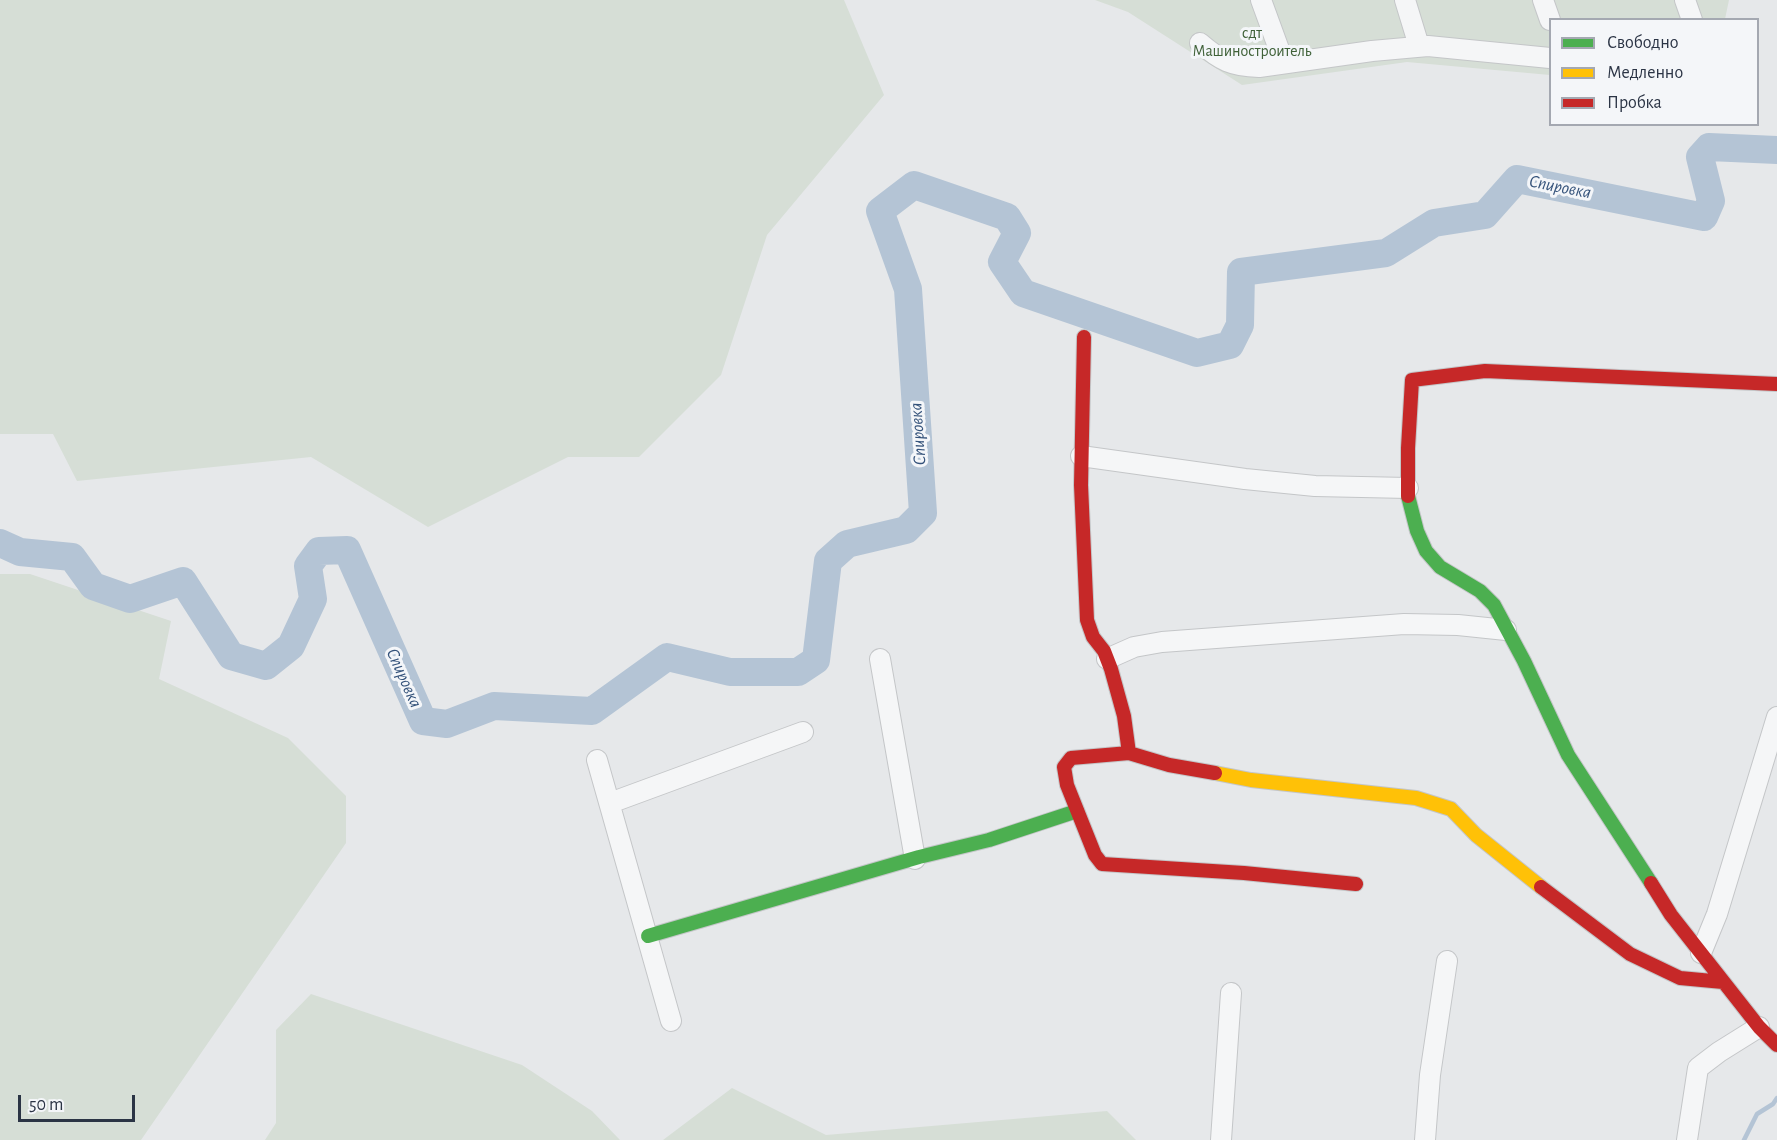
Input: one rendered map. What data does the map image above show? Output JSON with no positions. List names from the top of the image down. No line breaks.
{"water":["Спировка"],"parks":["сдт Машиностроитель"],"legend":["Свободно","Медленно","Пробка"],"scale_bar":"50 m"}
